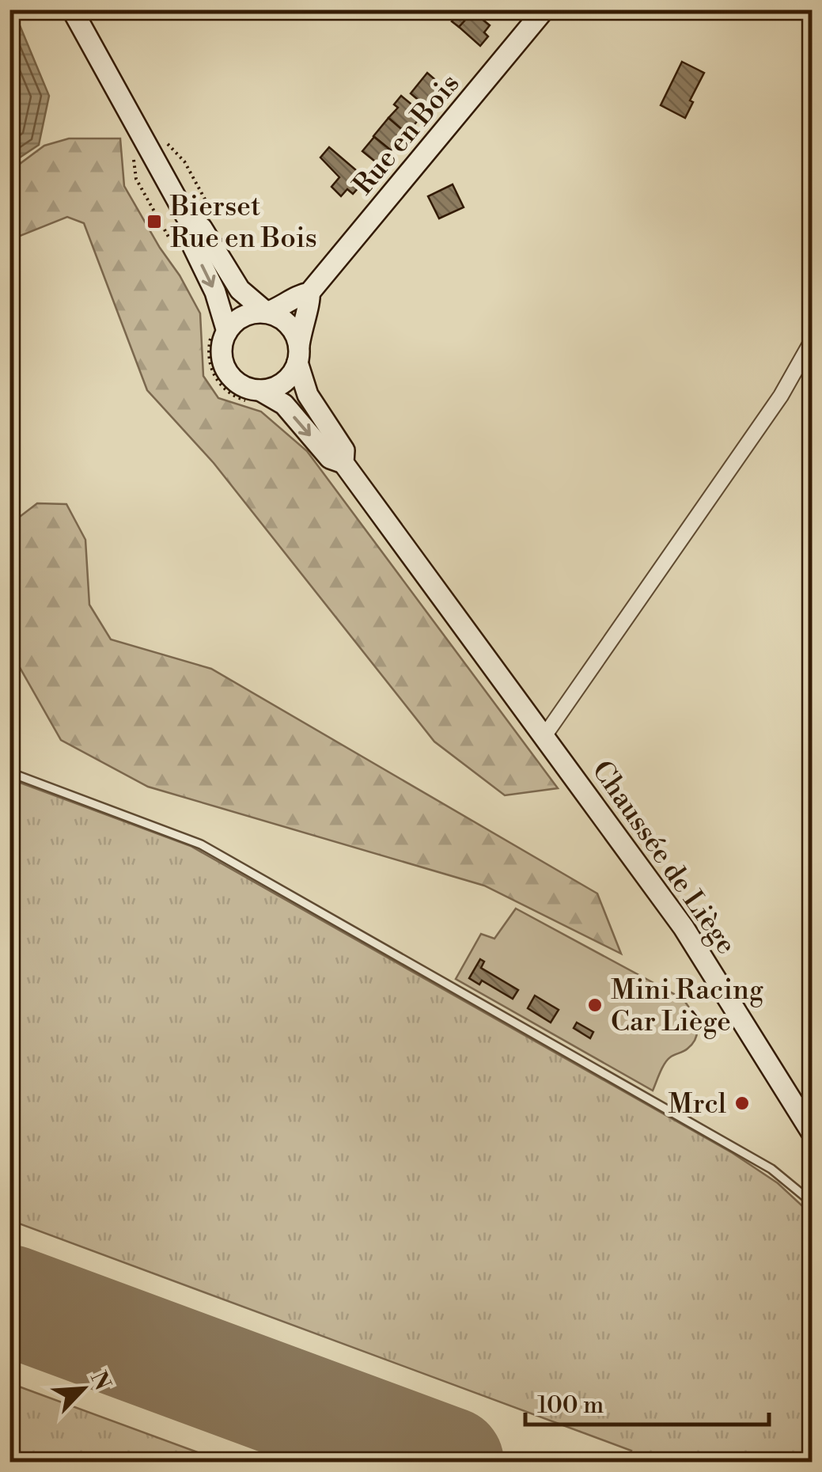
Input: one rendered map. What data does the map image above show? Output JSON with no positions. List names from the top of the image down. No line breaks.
{"streets":{"main road":["Rue en Bois","Chaussée de Liège"]},"crossings":[["Rue en Bois","Chaussée de Liège"]],"places":{"transit":["Bierset Rue en Bois"],"other":["Mini Racing Car Liège","Mrcl"]},"scale_bar":"100 m","north":"top right"}
